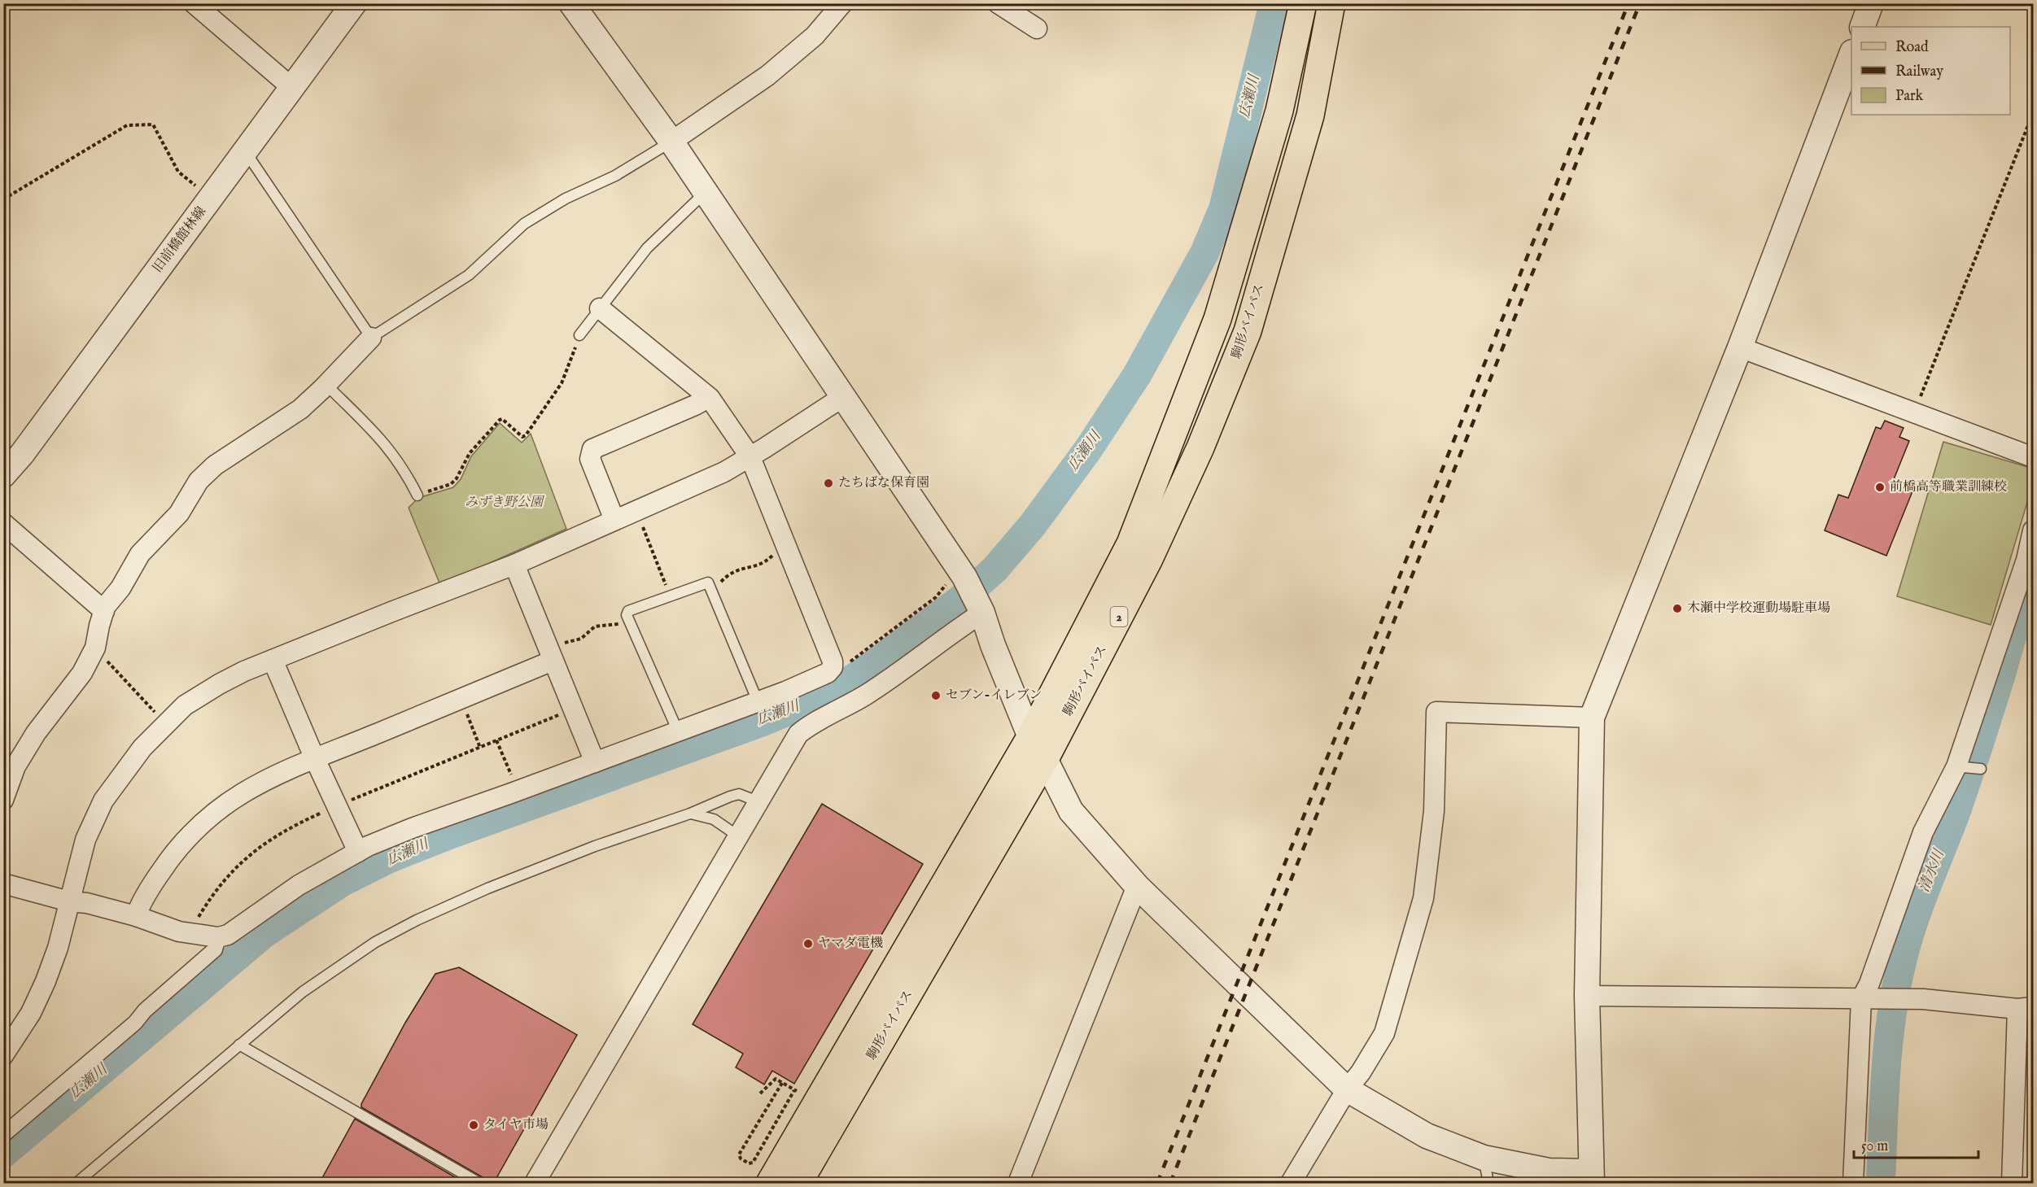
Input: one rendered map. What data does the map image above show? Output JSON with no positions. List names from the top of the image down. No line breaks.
{"streets":{"main road":["駒形バイパス","2"],"street":["旧前橋館林線"]},"water":["広瀬川","清水川"],"parks":["みずき野公園"],"places":["たちばな保育園","前橋高等職業訓練校","木瀬中学校運動場駐車場","セブン-イレブン","ヤマダ電機","タイヤ市場"],"legend":["Road","Railway","Park"],"scale_bar":"50 m"}
